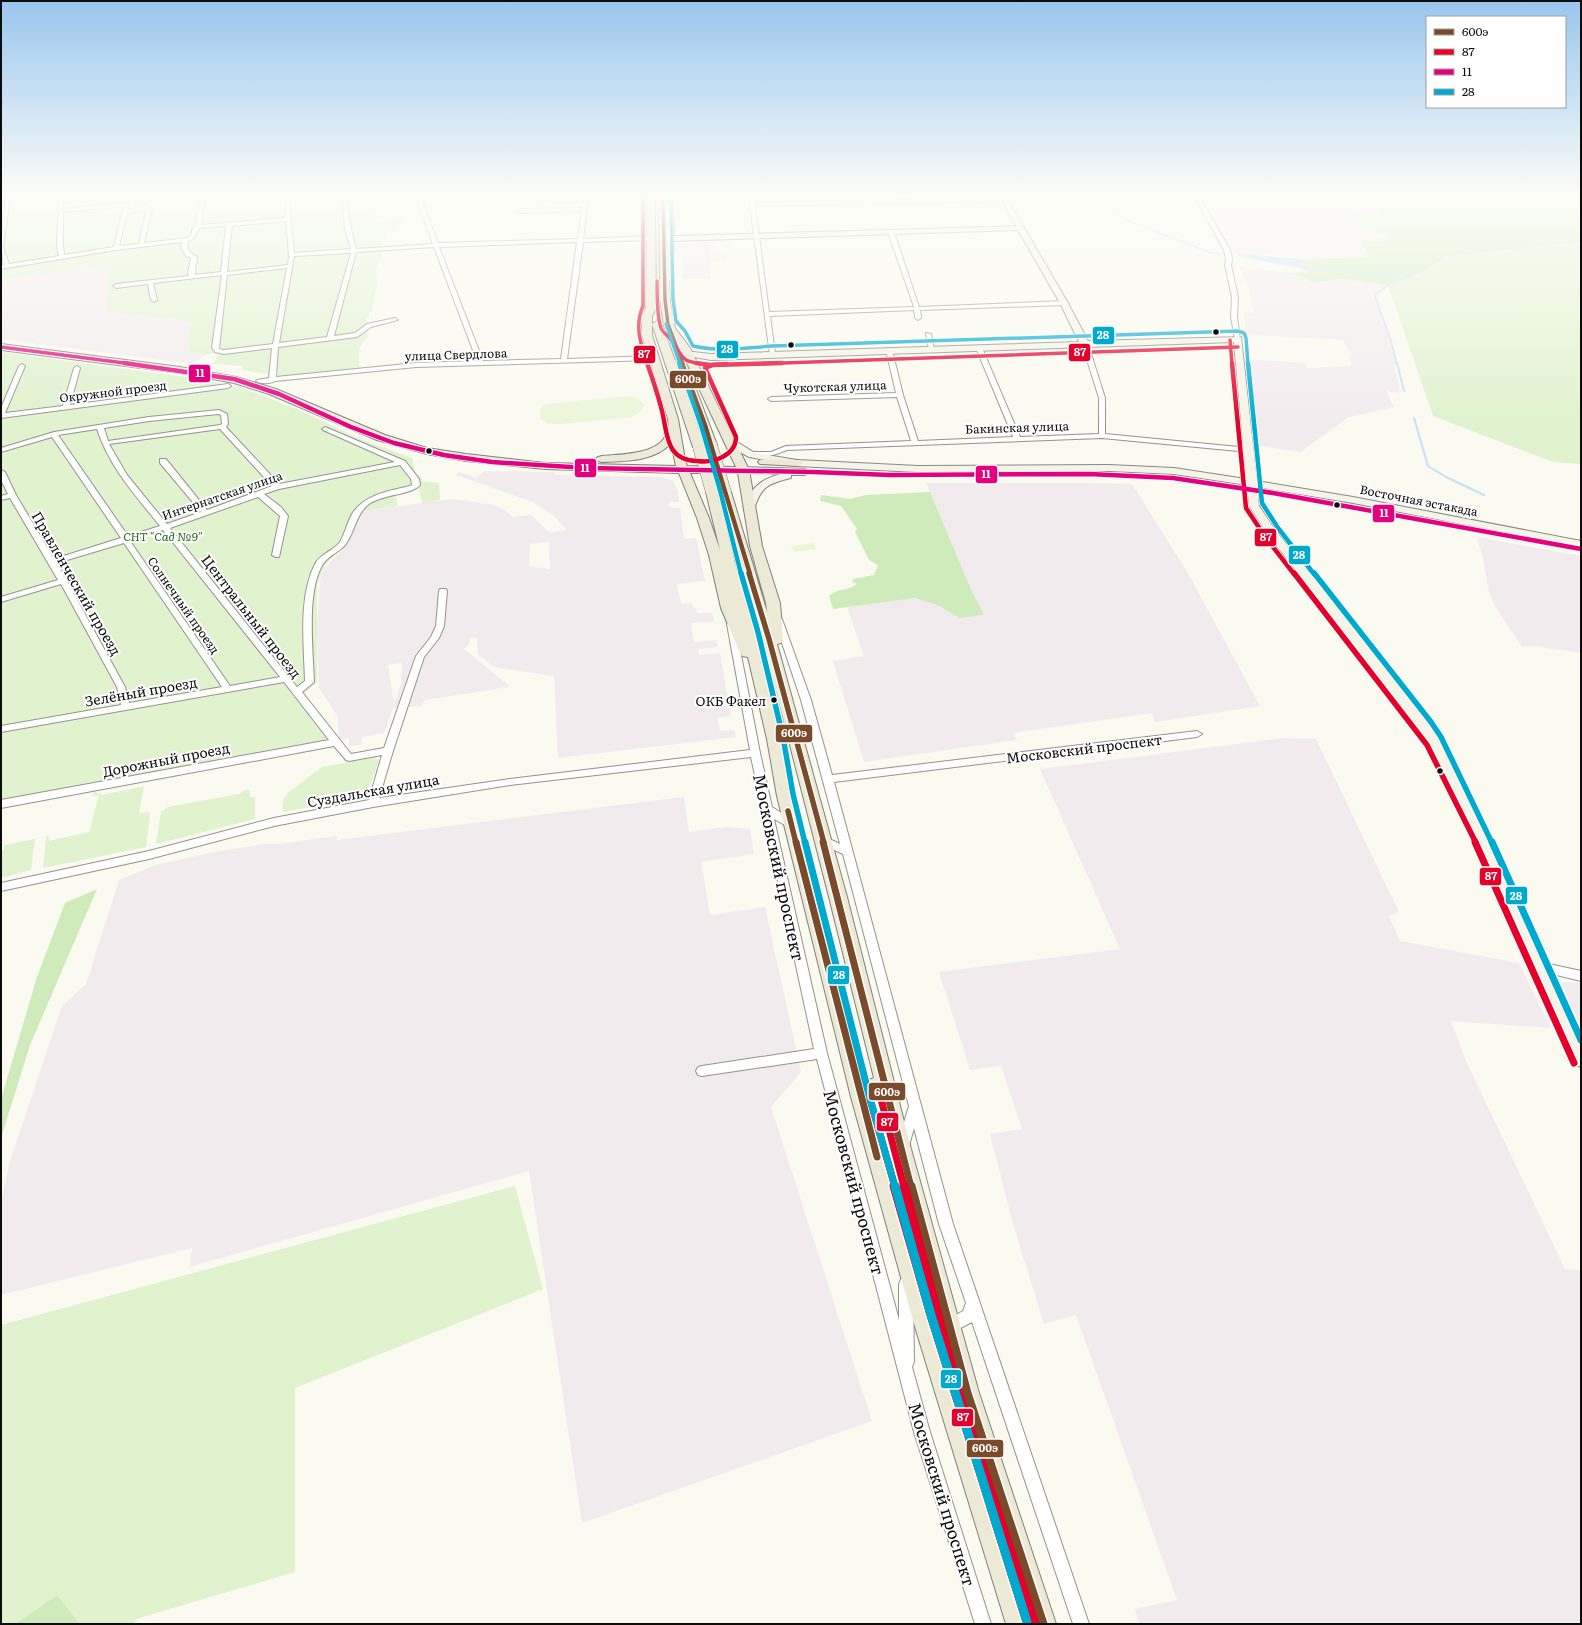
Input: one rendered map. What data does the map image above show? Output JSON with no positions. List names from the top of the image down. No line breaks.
{"streets":{"main road":["Московский проспект"],"street":["улица Свердлова","Чукотская улица","Окружной проезд","Бакинская улица","Интернатская улица","Восточная эстакада","Правленческий проезд","Солнечный проезд","Центральный проезд","Зелёный проезд","Дорожный проезд","Суздальская улица"]},"crossings":[["Интернатская улица","Правленческий проезд"],["Интернатская улица","Солнечный проезд"],["Интернатская улица","Центральный проезд"],["Правленческий проезд","Зелёный проезд"],["Солнечный проезд","Зелёный проезд"],["Центральный проезд","Зелёный проезд"],["Центральный проезд","Дорожный проезд"],["Московский проспект","Суздальская улица"]],"parks":["СНТ \"Сад №9\""],"places":["ОКБ Факел"],"lines":["transit line 600э","transit line 87","transit line 28","transit line 11"],"legend":["600э","87","11","28"]}
